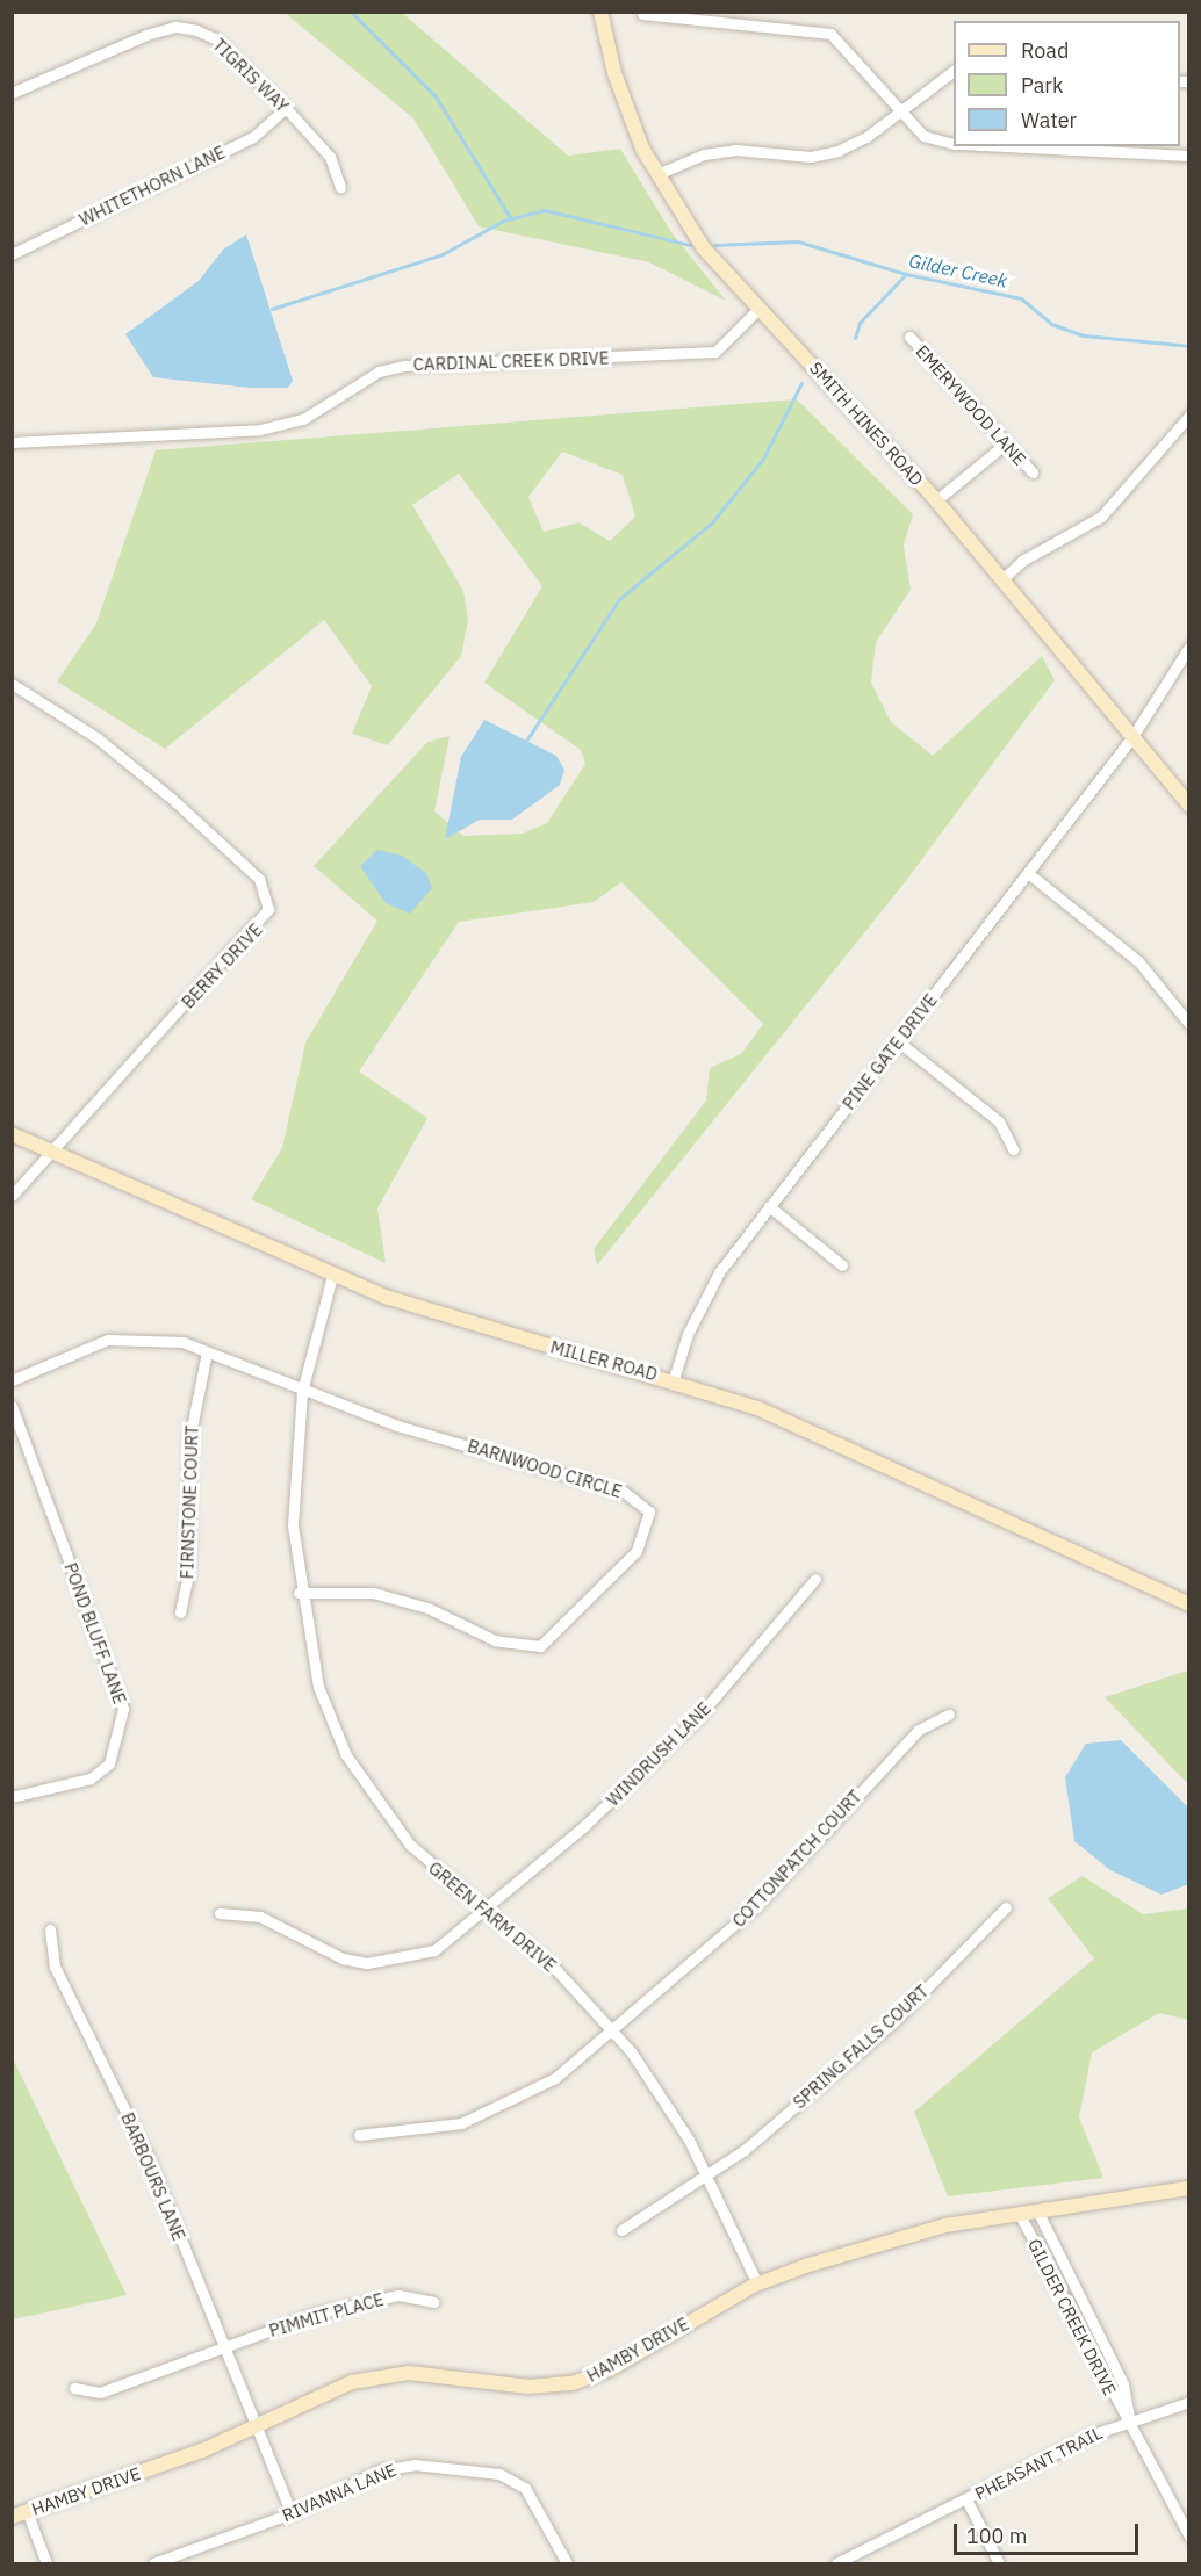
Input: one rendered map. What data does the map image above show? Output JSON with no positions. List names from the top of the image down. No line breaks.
{"streets":{"street":["TIGRIS WAY","WHITETHORN LANE","CARDINAL CREEK DRIVE","EMERYWOOD LANE","SMITH HINES ROAD","BERRY DRIVE","PINE GATE DRIVE","MILLER ROAD","BARNWOOD CIRCLE","FIRNSTONE COURT","POND BLUFF LANE","WINDRUSH LANE","COTTONPATCH COURT","GREEN FARM DRIVE","SPRING FALLS COURT","BARBOURS LANE","PIMMIT PLACE","GILDER CREEK DRIVE","HAMBY DRIVE","PHEASANT TRAIL","RIVANNA LANE"]},"crossings":[["TIGRIS WAY","WHITETHORN LANE"],["CARDINAL CREEK DRIVE","SMITH HINES ROAD"],["SMITH HINES ROAD","PINE GATE DRIVE"],["BERRY DRIVE","MILLER ROAD"],["PINE GATE DRIVE","MILLER ROAD"],["MILLER ROAD","GREEN FARM DRIVE"],["BARNWOOD CIRCLE","GREEN FARM DRIVE"],["WINDRUSH LANE","GREEN FARM DRIVE"],["COTTONPATCH COURT","GREEN FARM DRIVE"],["GREEN FARM DRIVE","SPRING FALLS COURT"],["GREEN FARM DRIVE","HAMBY DRIVE"],["BARBOURS LANE","PIMMIT PLACE"],["BARBOURS LANE","HAMBY DRIVE"],["BARBOURS LANE","RIVANNA LANE"],["GILDER CREEK DRIVE","HAMBY DRIVE"],["GILDER CREEK DRIVE","PHEASANT TRAIL"]],"water":["Gilder Creek"],"legend":["Road","Park","Water"],"scale_bar":"100 m"}
